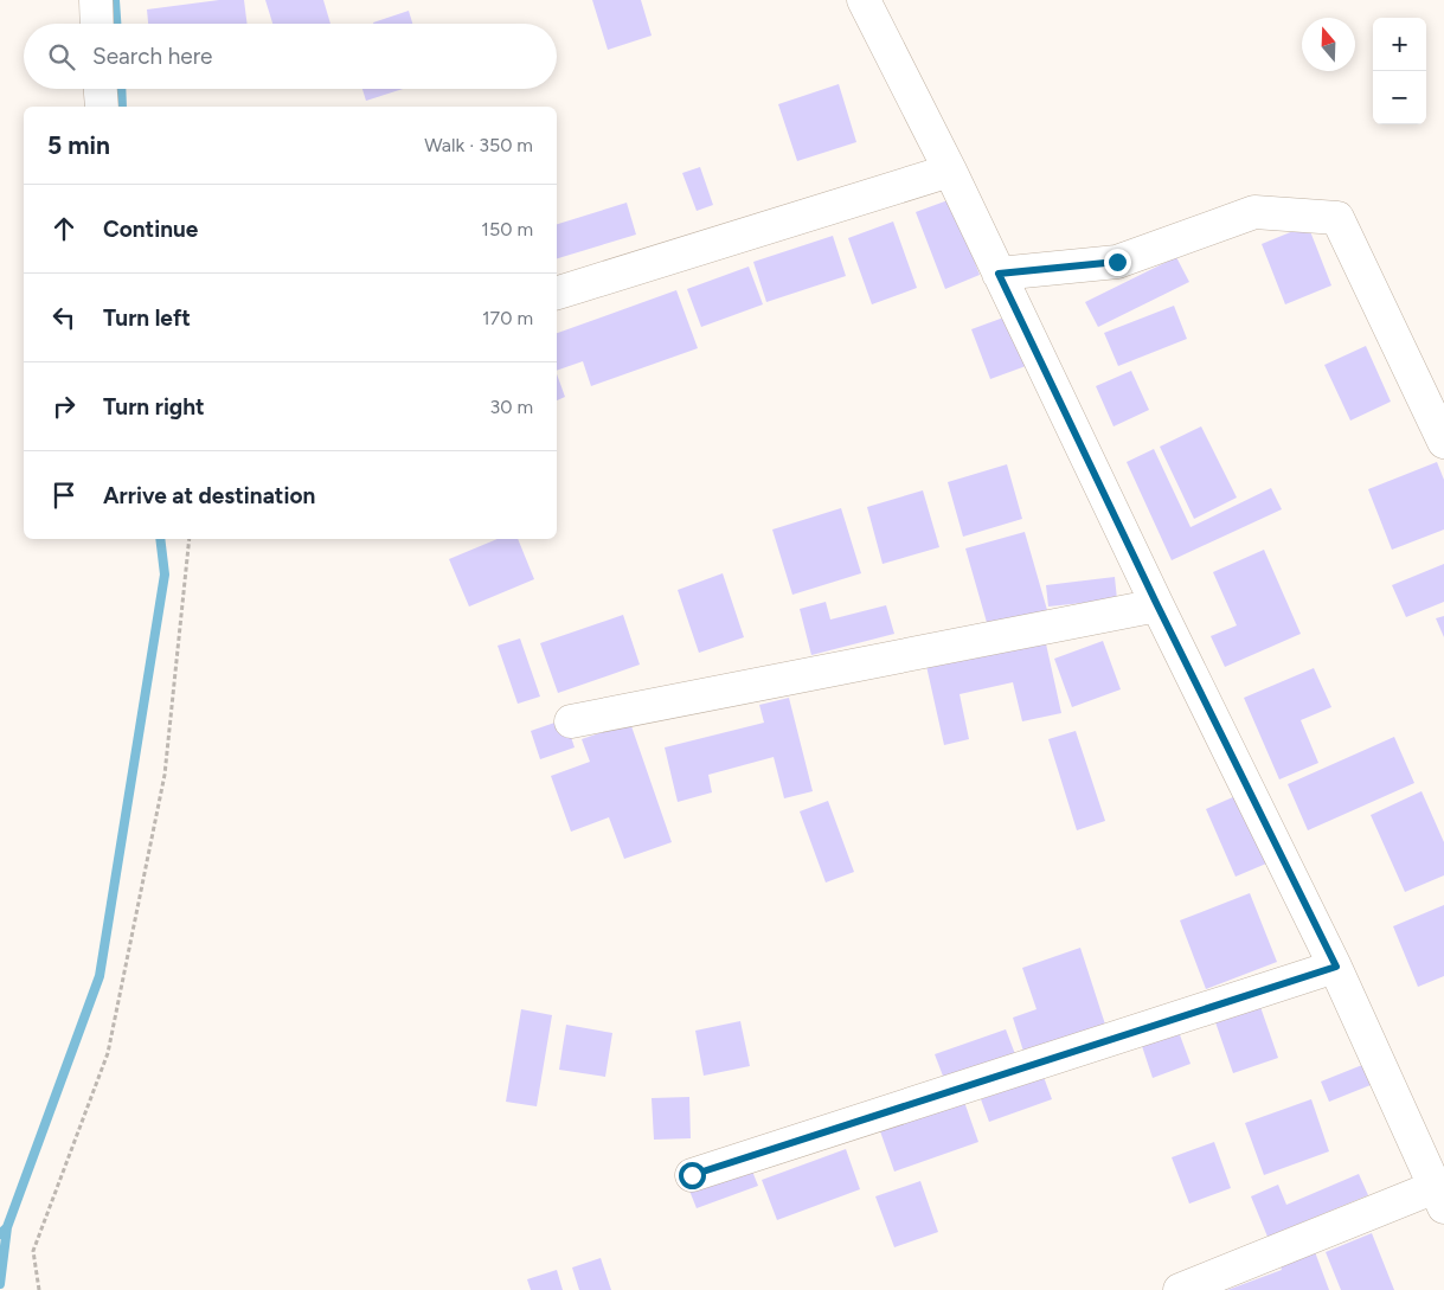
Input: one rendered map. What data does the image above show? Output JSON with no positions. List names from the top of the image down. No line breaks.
{"north":"top","page":{"map_buttons":["+","−"],"search":"Search here","heading":["5 min","Walk · 350 m"],"list":[["Continue","150 m"],["Turn left","170 m"],["Turn right","30 m"],"Arrive at destination"]}}
